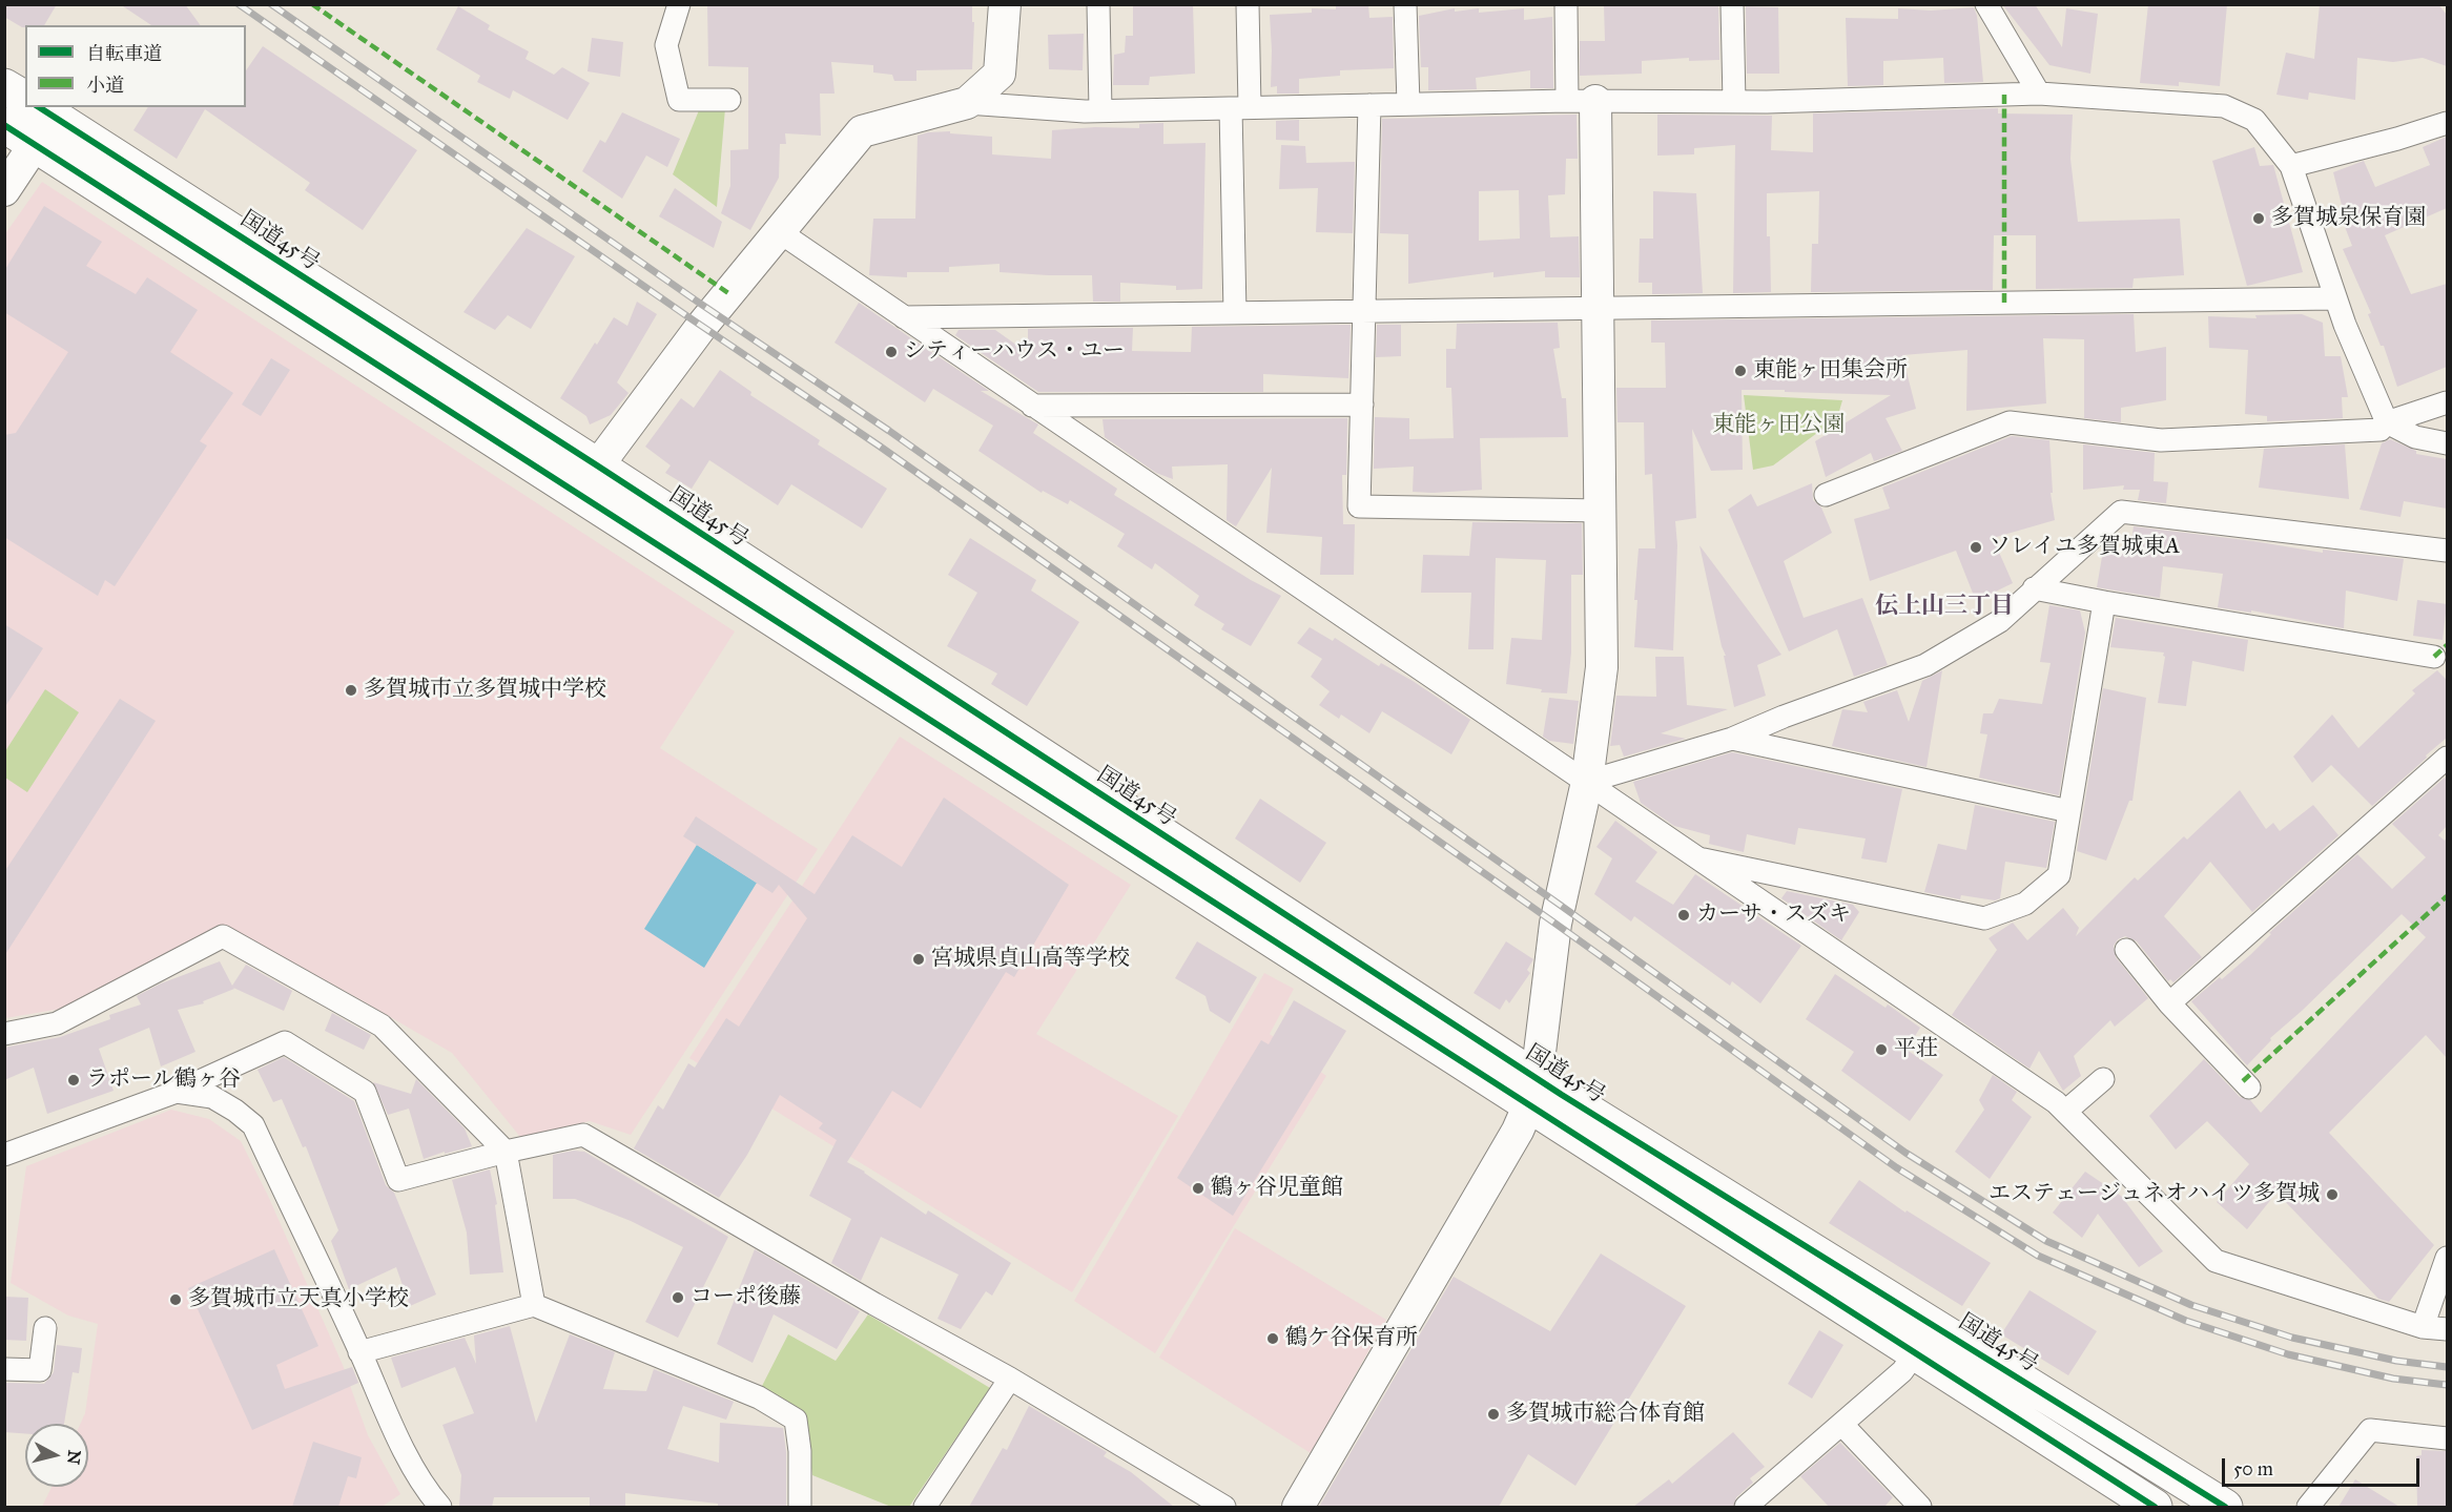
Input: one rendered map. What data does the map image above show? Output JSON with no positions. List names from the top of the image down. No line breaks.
{"streets":{"highway":["国道45号"]},"districts":["伝上山三丁目"],"parks":["東能ヶ田公園"],"places":["多賀城泉保育園","シティーハウス・ユー","東能ヶ田集会所","ソレイユ多賀城東A","多賀城市立多賀城中学校","カーサ・スズキ","宮城県貞山高等学校","平荘","ラポール鶴ヶ谷","鶴ヶ谷児童館","エステェージュネオハイツ多賀城","コーポ後藤","多賀城市立天真小学校","鶴ケ谷保育所","多賀城市総合体育館"],"legend":["自転車道","小道"],"scale_bar":"50 m","north":"right"}
